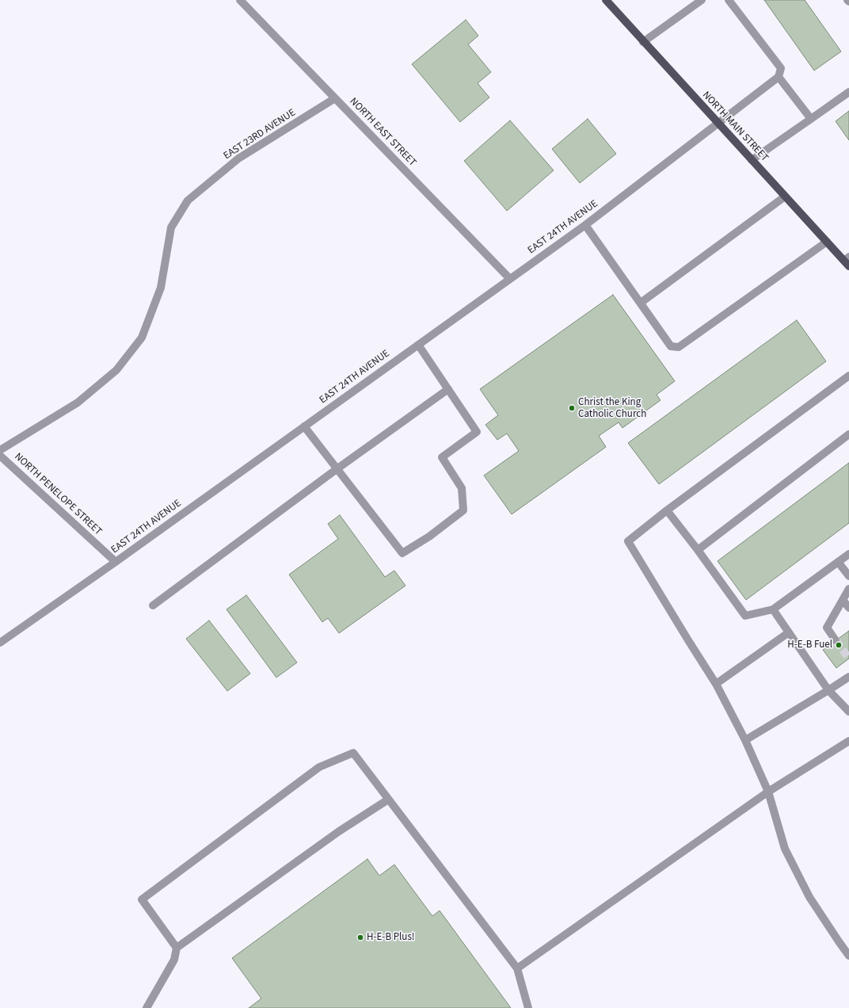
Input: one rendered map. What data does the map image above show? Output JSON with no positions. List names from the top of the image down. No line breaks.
{"streets":{"main road":["NORTH MAIN STREET"],"street":["NORTH EAST STREET","EAST 23RD AVENUE","EAST 24TH AVENUE","NORTH PENELOPE STREET"]},"crossings":[["NORTH MAIN STREET","EAST 24TH AVENUE"],["NORTH EAST STREET","EAST 23RD AVENUE"],["NORTH EAST STREET","EAST 24TH AVENUE"],["EAST 24TH AVENUE","NORTH PENELOPE STREET"]],"places":["Christ the King Catholic Church","H-E-B Fuel","H-E-B Plus!"]}
